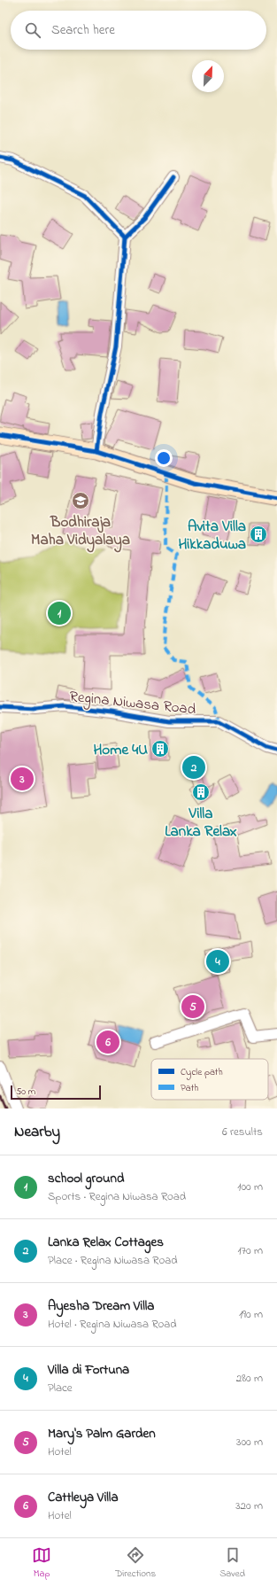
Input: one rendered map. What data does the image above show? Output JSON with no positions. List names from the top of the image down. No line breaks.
{"streets":{"street":["Regina Niwasa Road"]},"places":{"school or university":["Bodhiraja Maha Vidyalaya"],"building":["Avita Villa Hikkaduwa","Home 4U","Villa Lanka Relax"]},"legend":["Cycle path","Path"],"scale_bar":"50 m","north":"top right","page":{"search":"Search here","pins":["1","2","3","4","5","6"],"scale":"50 m","heading":["Nearby","6 results"],"list":[{"mark":"1","name":"school ground","note":"Sports · Regina Niwasa Road","value":"100 m"},{"mark":"2","name":"Lanka Relax Cottages","note":"Place · Regina Niwasa Road","value":"170 m"},{"mark":"3","name":"Ayesha Dream Villa","note":"Hotel · Regina Niwasa Road","value":"190 m"},{"mark":"4","name":"Villa di Fortuna","note":"Place","value":"280 m"},{"mark":"5","name":"Mary's Palm Garden","note":"Hotel","value":"300 m"},{"mark":"6","name":"Cattleya Villa","note":"Hotel","value":"320 m"}],"nav":["Map","Directions","Saved"]}}
